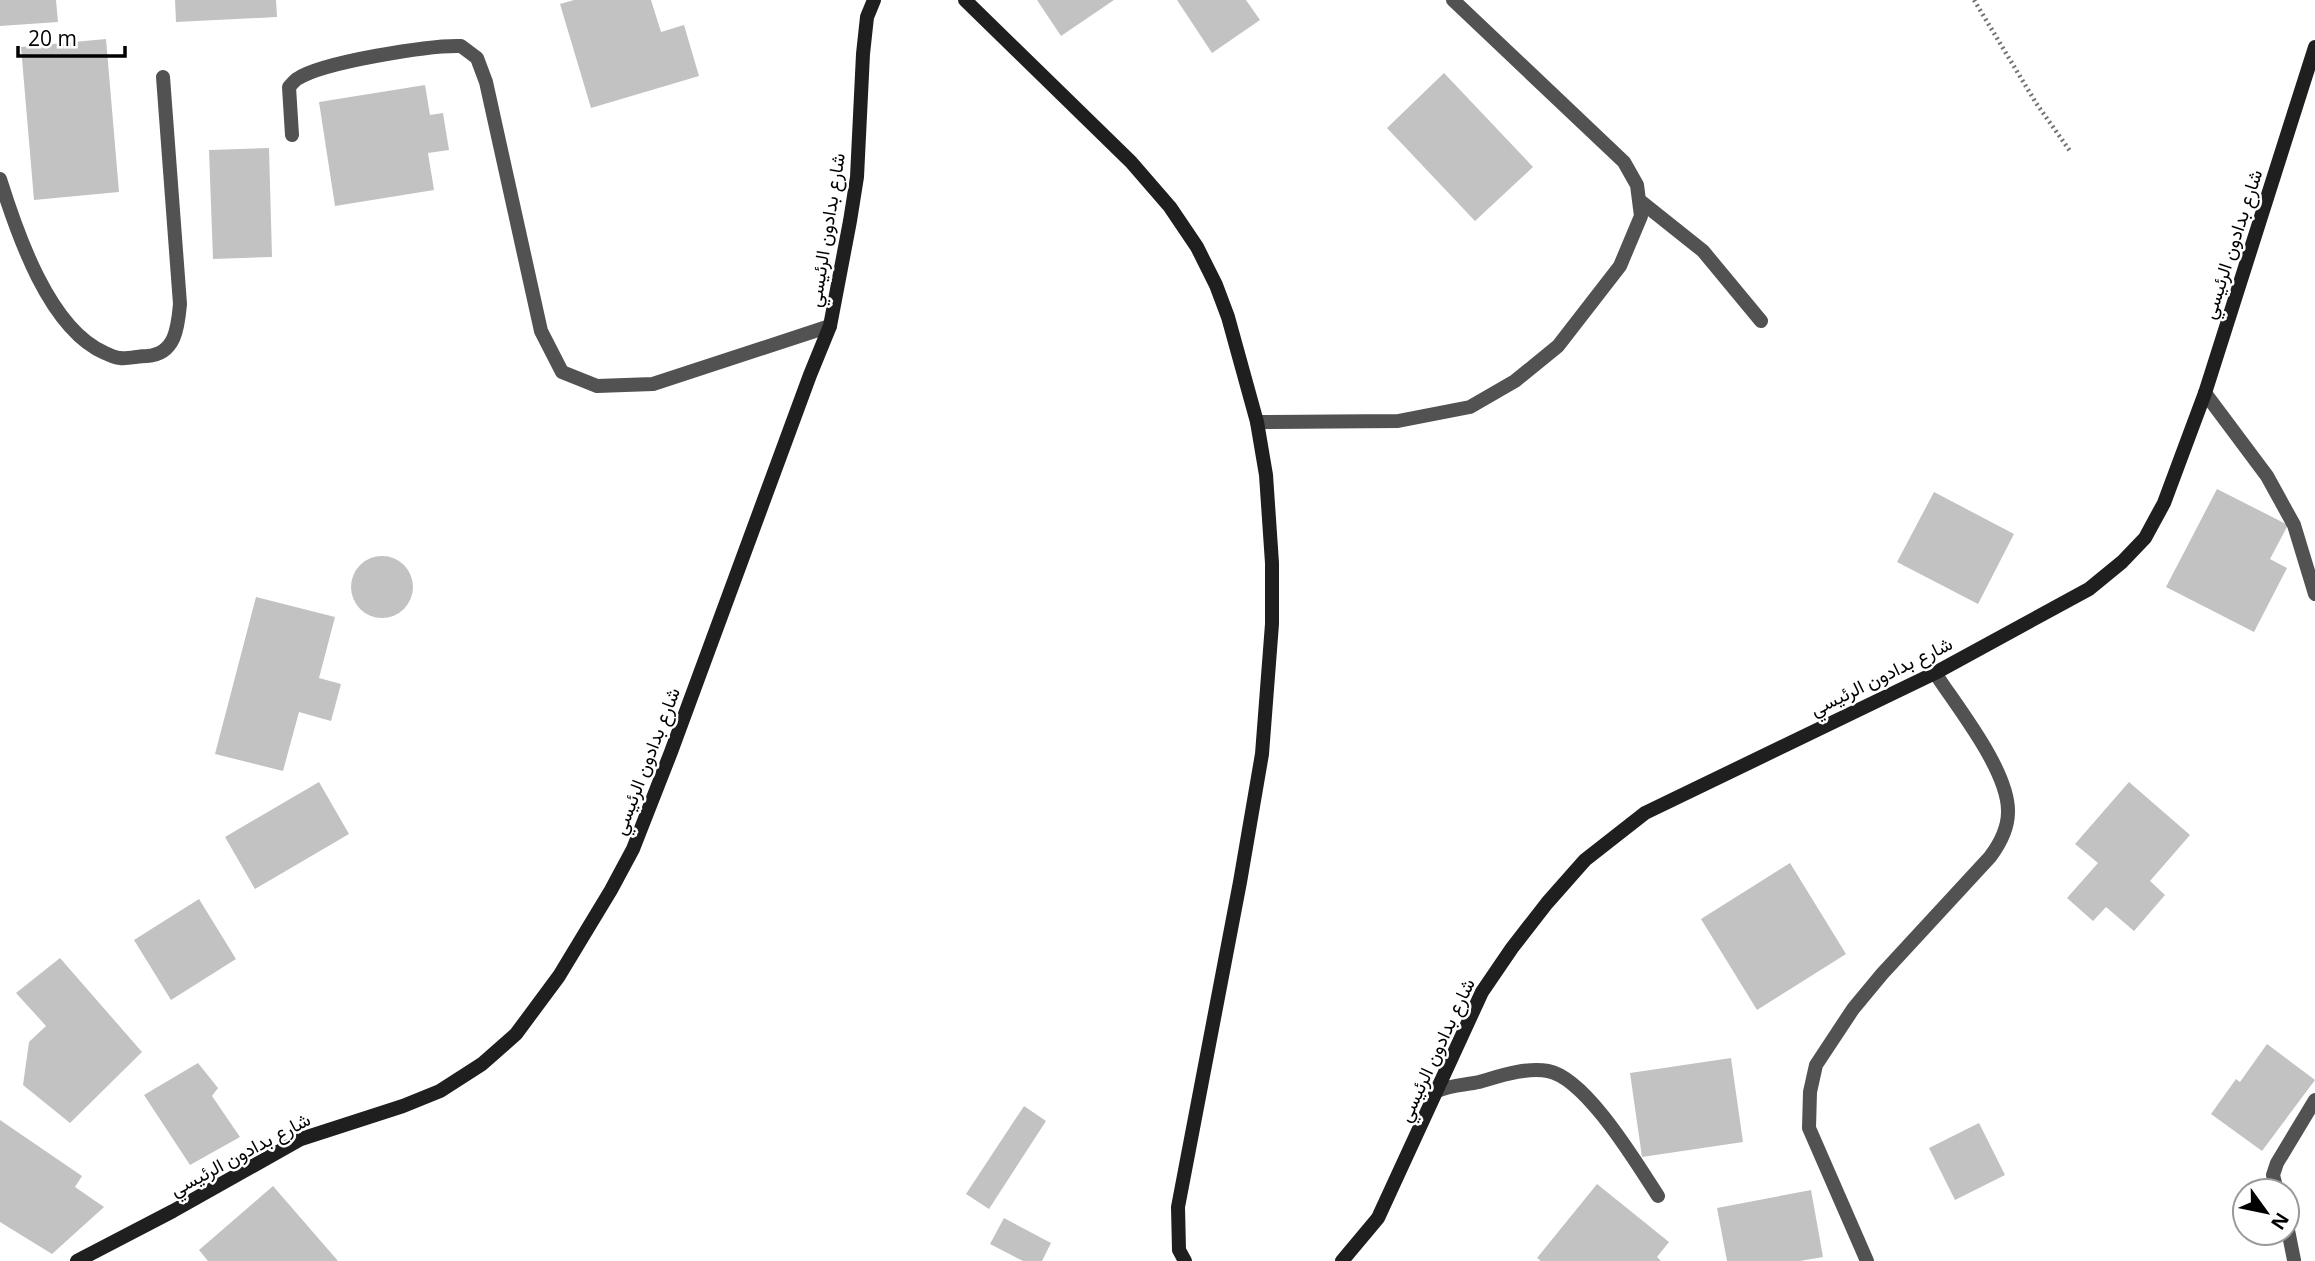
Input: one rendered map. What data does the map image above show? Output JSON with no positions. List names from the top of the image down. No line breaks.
{"streets":{"main road":["شارع بدادون الرئيسي"]},"scale_bar":"20 m","north":"bottom right"}
